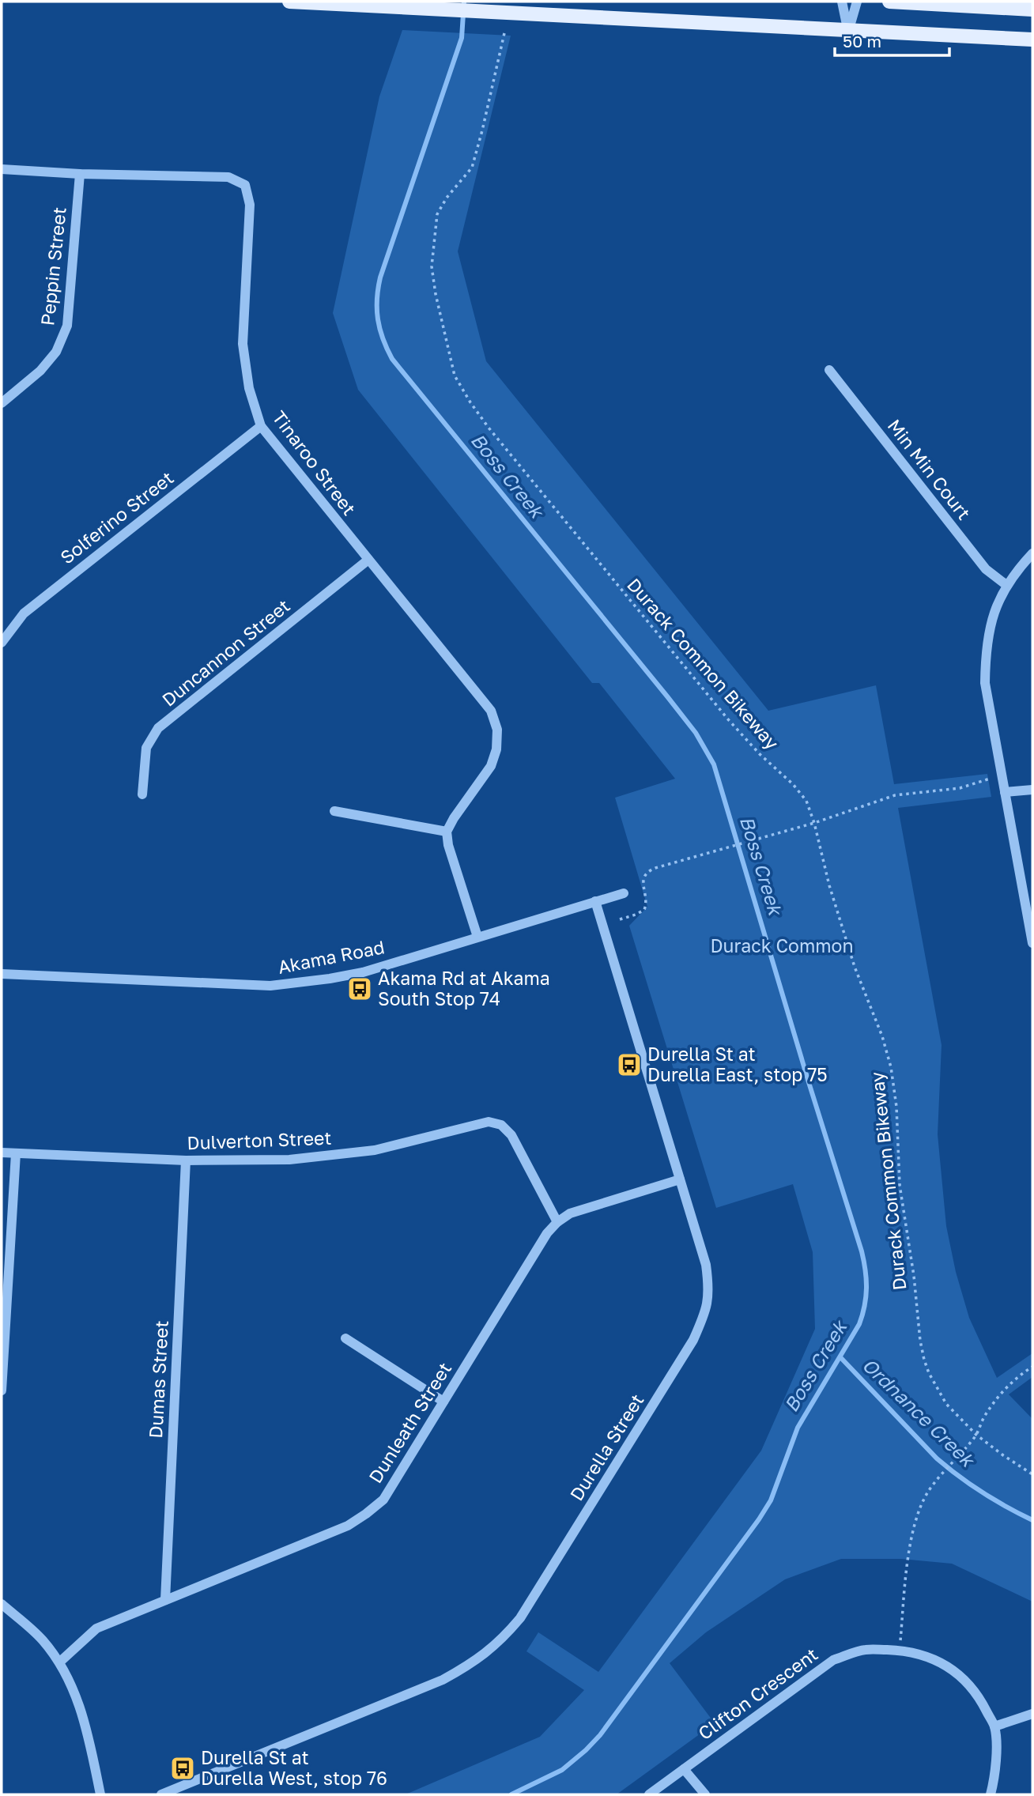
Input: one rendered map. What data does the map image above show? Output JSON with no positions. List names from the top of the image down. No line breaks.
{"streets":{"street":["Peppin Street","Tinaroo Street","Min Min Court","Solferino Street","Duncannon Street","Akama Road","Dulverton Street","Dumas Street","Dunleath Street","Durella Street","Clifton Crescent"],"path":["Durack Common Bikeway"]},"crossings":[["Peppin Street","Tinaroo Street"],["Tinaroo Street","Solferino Street"],["Tinaroo Street","Duncannon Street"],["Akama Road","Durella Street"],["Dulverton Street","Dumas Street"],["Dulverton Street","Dunleath Street"],["Dumas Street","Dunleath Street"],["Dunleath Street","Durella Street"]],"water":["Boss Creek","Ordnance Creek"],"parks":["Durack Common"],"places":{"bus stop":["Akama Rd at Akama South Stop 74","Durella St at Durella East, stop 75","Durella St at Durella West, stop 76"]},"scale_bar":"50 m"}
